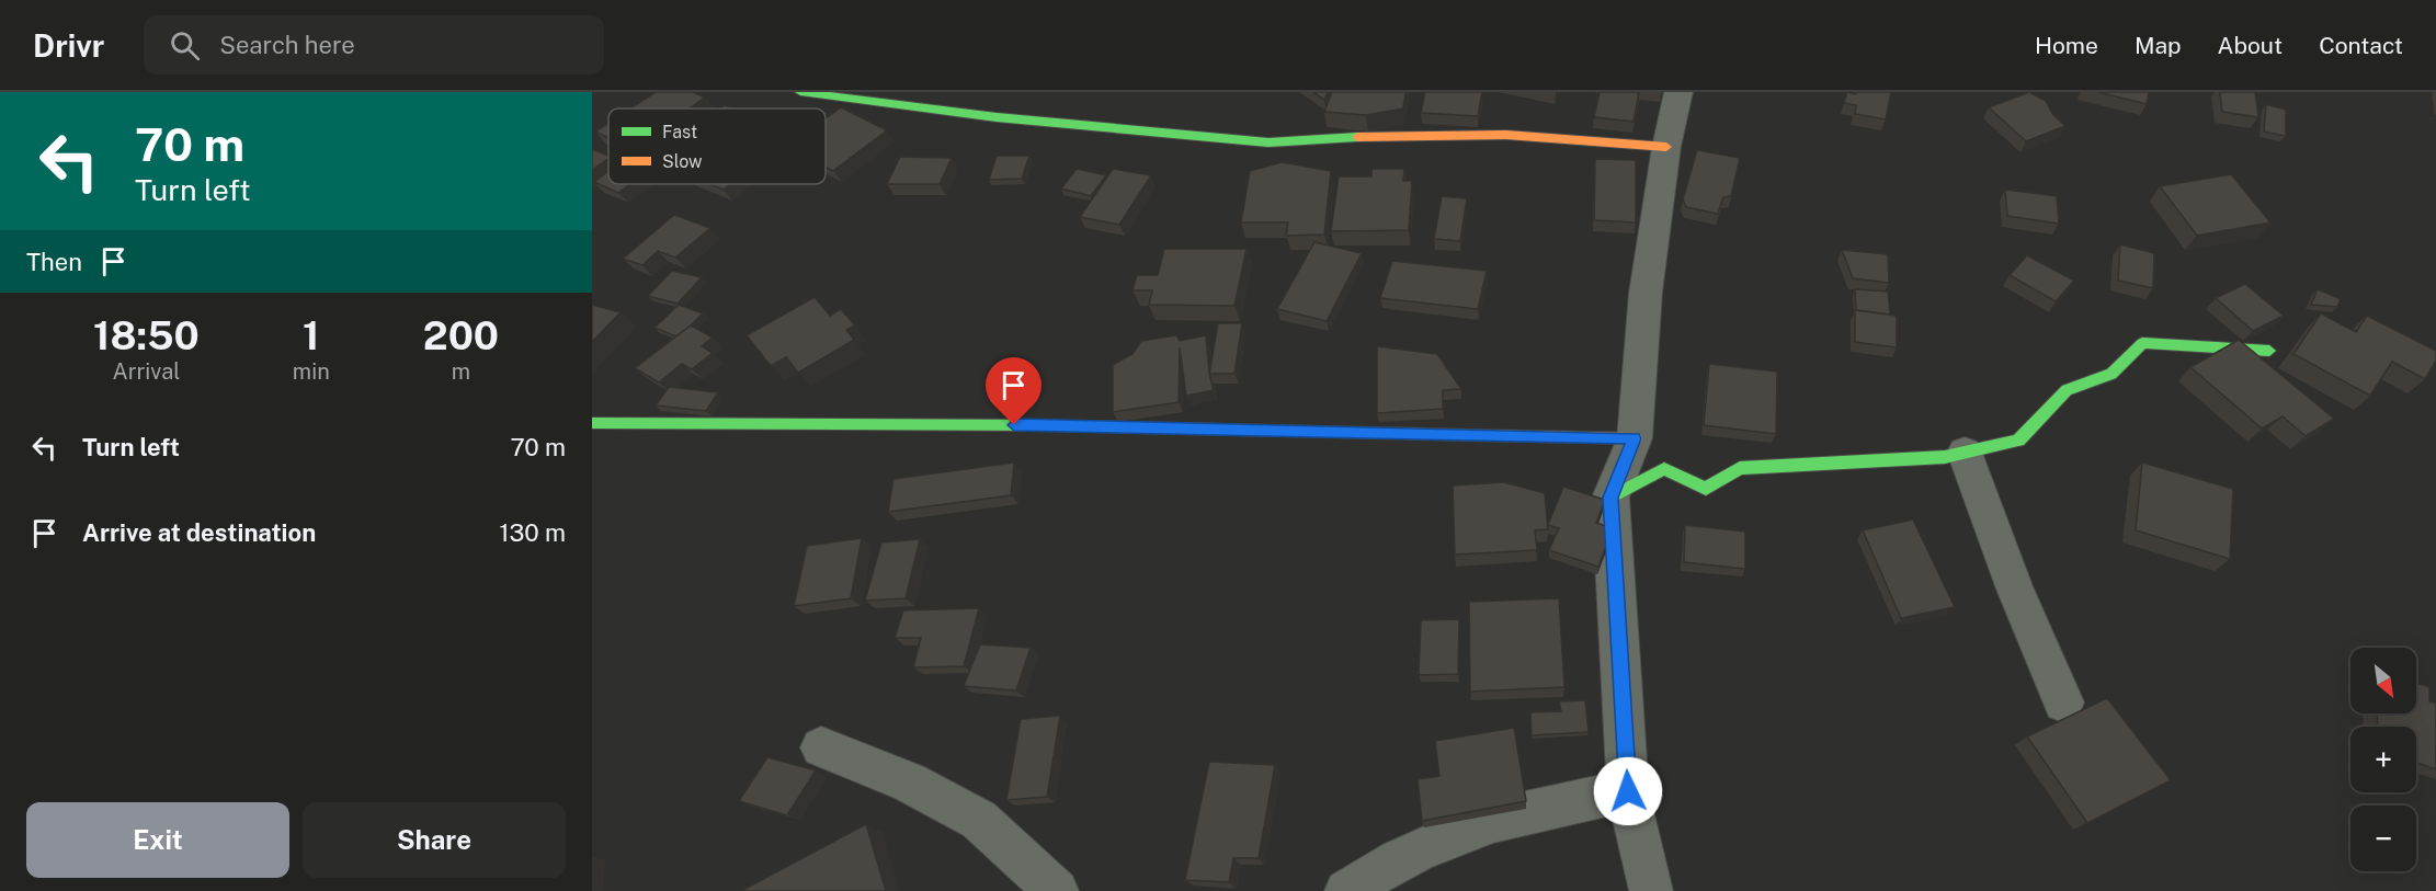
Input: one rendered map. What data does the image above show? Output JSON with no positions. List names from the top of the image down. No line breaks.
{"legend":["Fast","Slow"],"north":"bottom right","page":{"header":"Drivr","search":"Search here","nav":["Home","Map","About","Contact"],"turn":["70 m","Turn left"],"then":"Then","eta":["18:50","Arrival","1","min","200","m"],"list":[{"name":"Turn left","value":"70 m"},{"name":"Arrive at destination","value":"130 m"}],"map_buttons":["+","−"],"buttons":["Exit","Share"]}}
